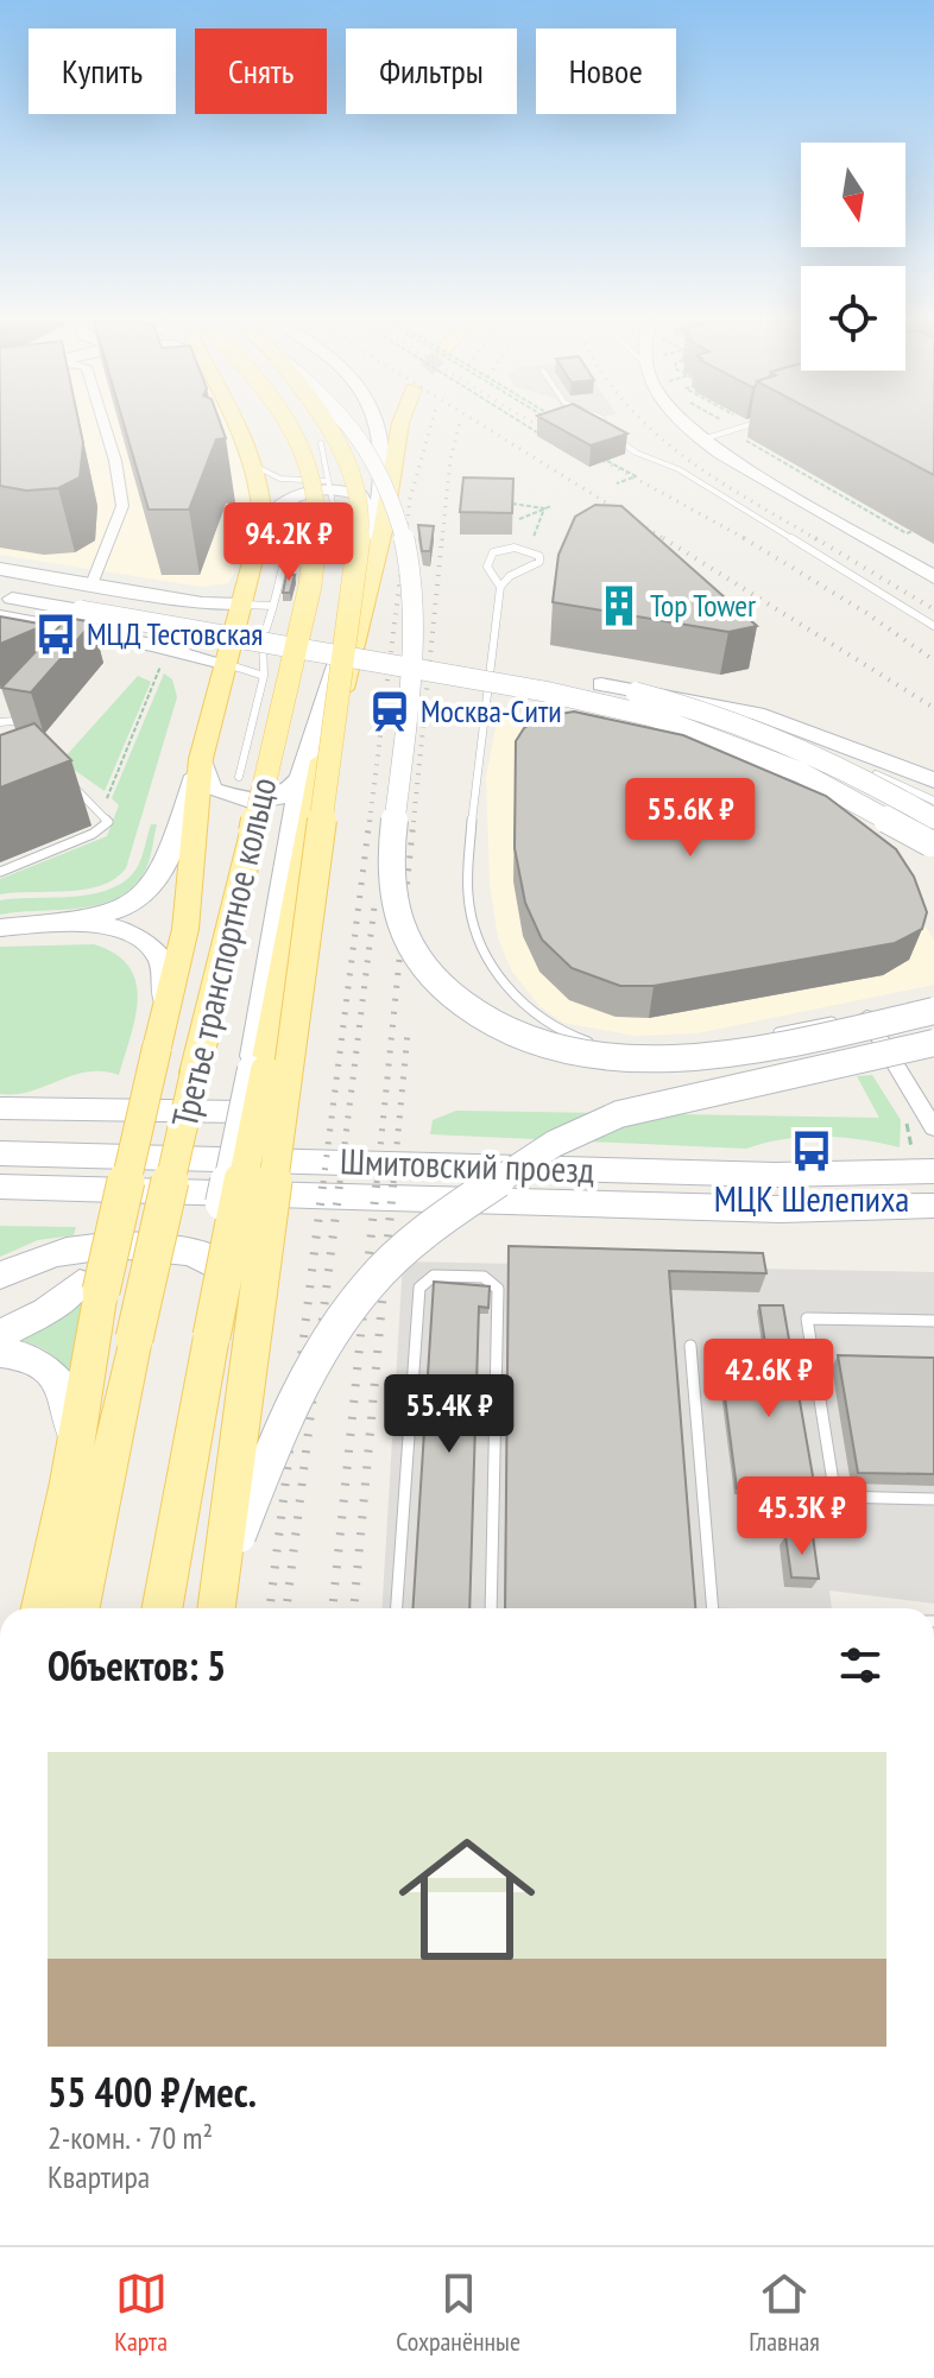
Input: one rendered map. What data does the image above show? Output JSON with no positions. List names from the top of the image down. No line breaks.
{"streets":{"main road":["Третье транспортное кольцо","Шмитовский проезд"]},"places":{"building":["Top Tower"],"bus stop":["МЦД Тестовская","МЦК Шелепиха"],"station":["Москва-Сити"]},"north":"bottom","page":{"chip":["Купить","Снять","Фильтры","Новое"],"price":["94.2K ₽","55.6K ₽","42.6K ₽","55.4K ₽","45.3K ₽"],"heading":"Объектов: 5","list":[{"name":"55 400 ₽/мес.","note":"2-комн. · 70 m² · Квартира"}],"tabs":["Карта","Сохранённые","Главная"]}}
